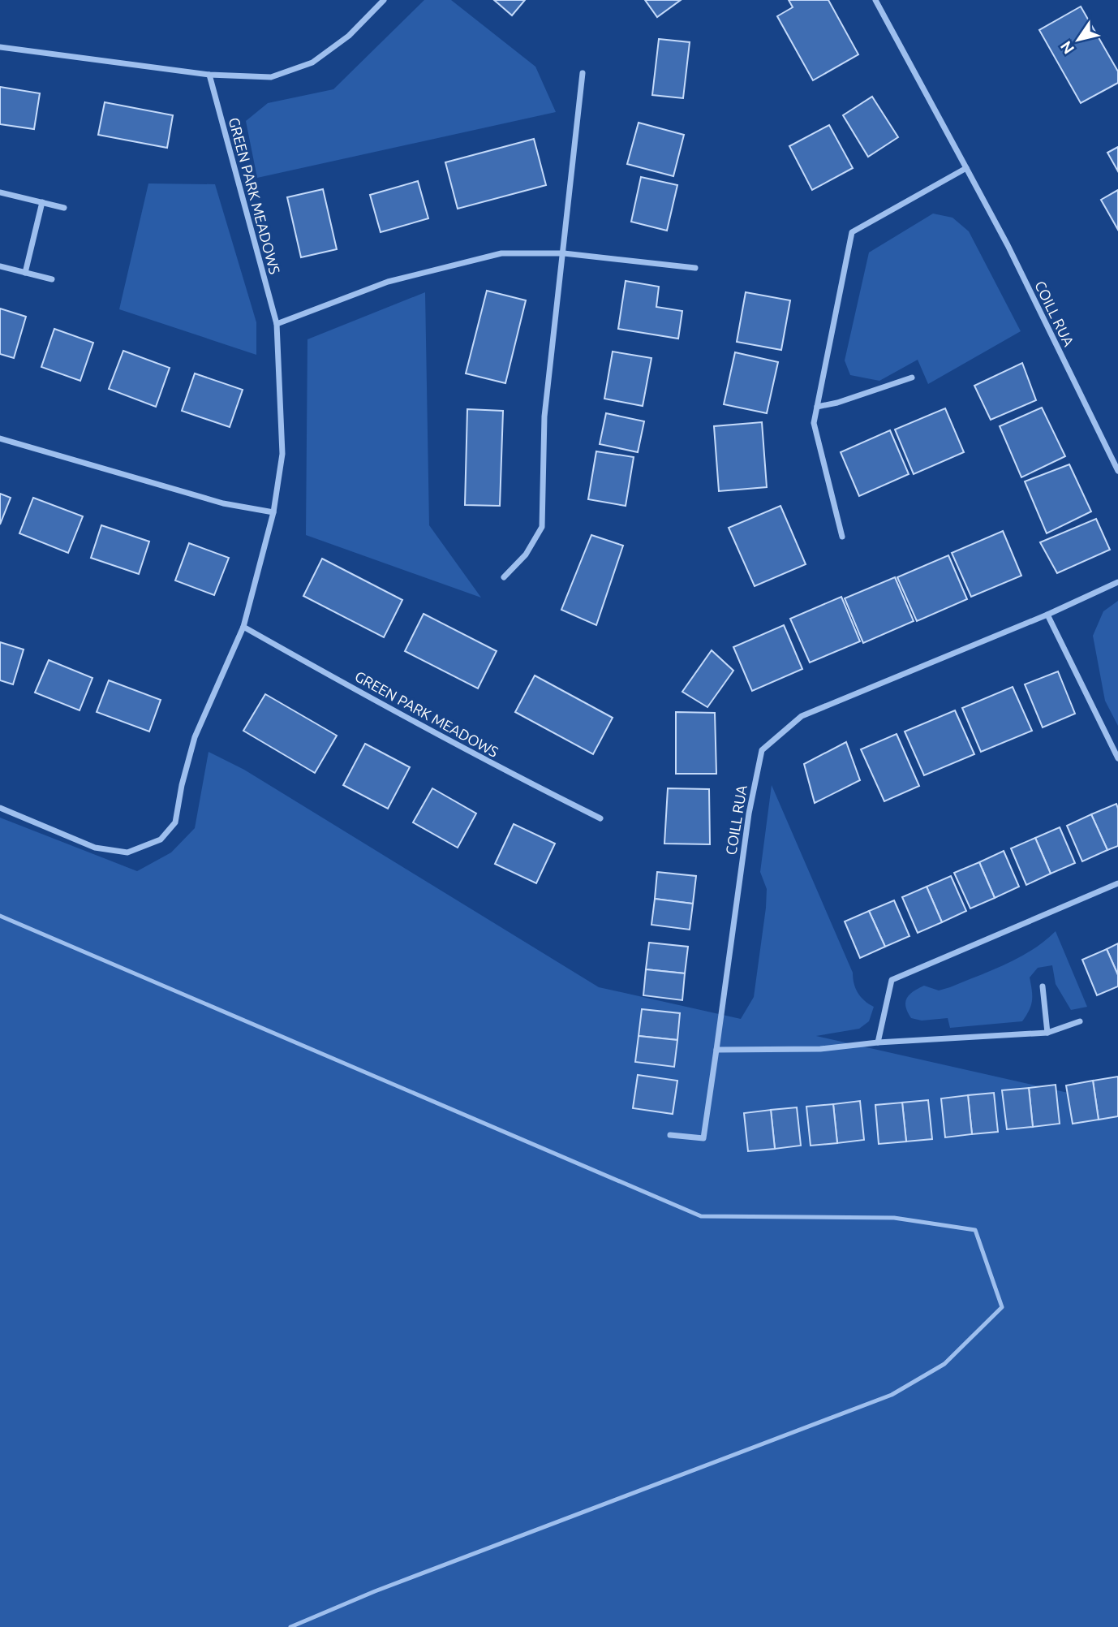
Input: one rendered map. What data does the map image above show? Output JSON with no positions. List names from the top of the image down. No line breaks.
{"streets":{"street":["GREEN PARK MEADOWS","COILL RUA"]},"north":"bottom left"}
